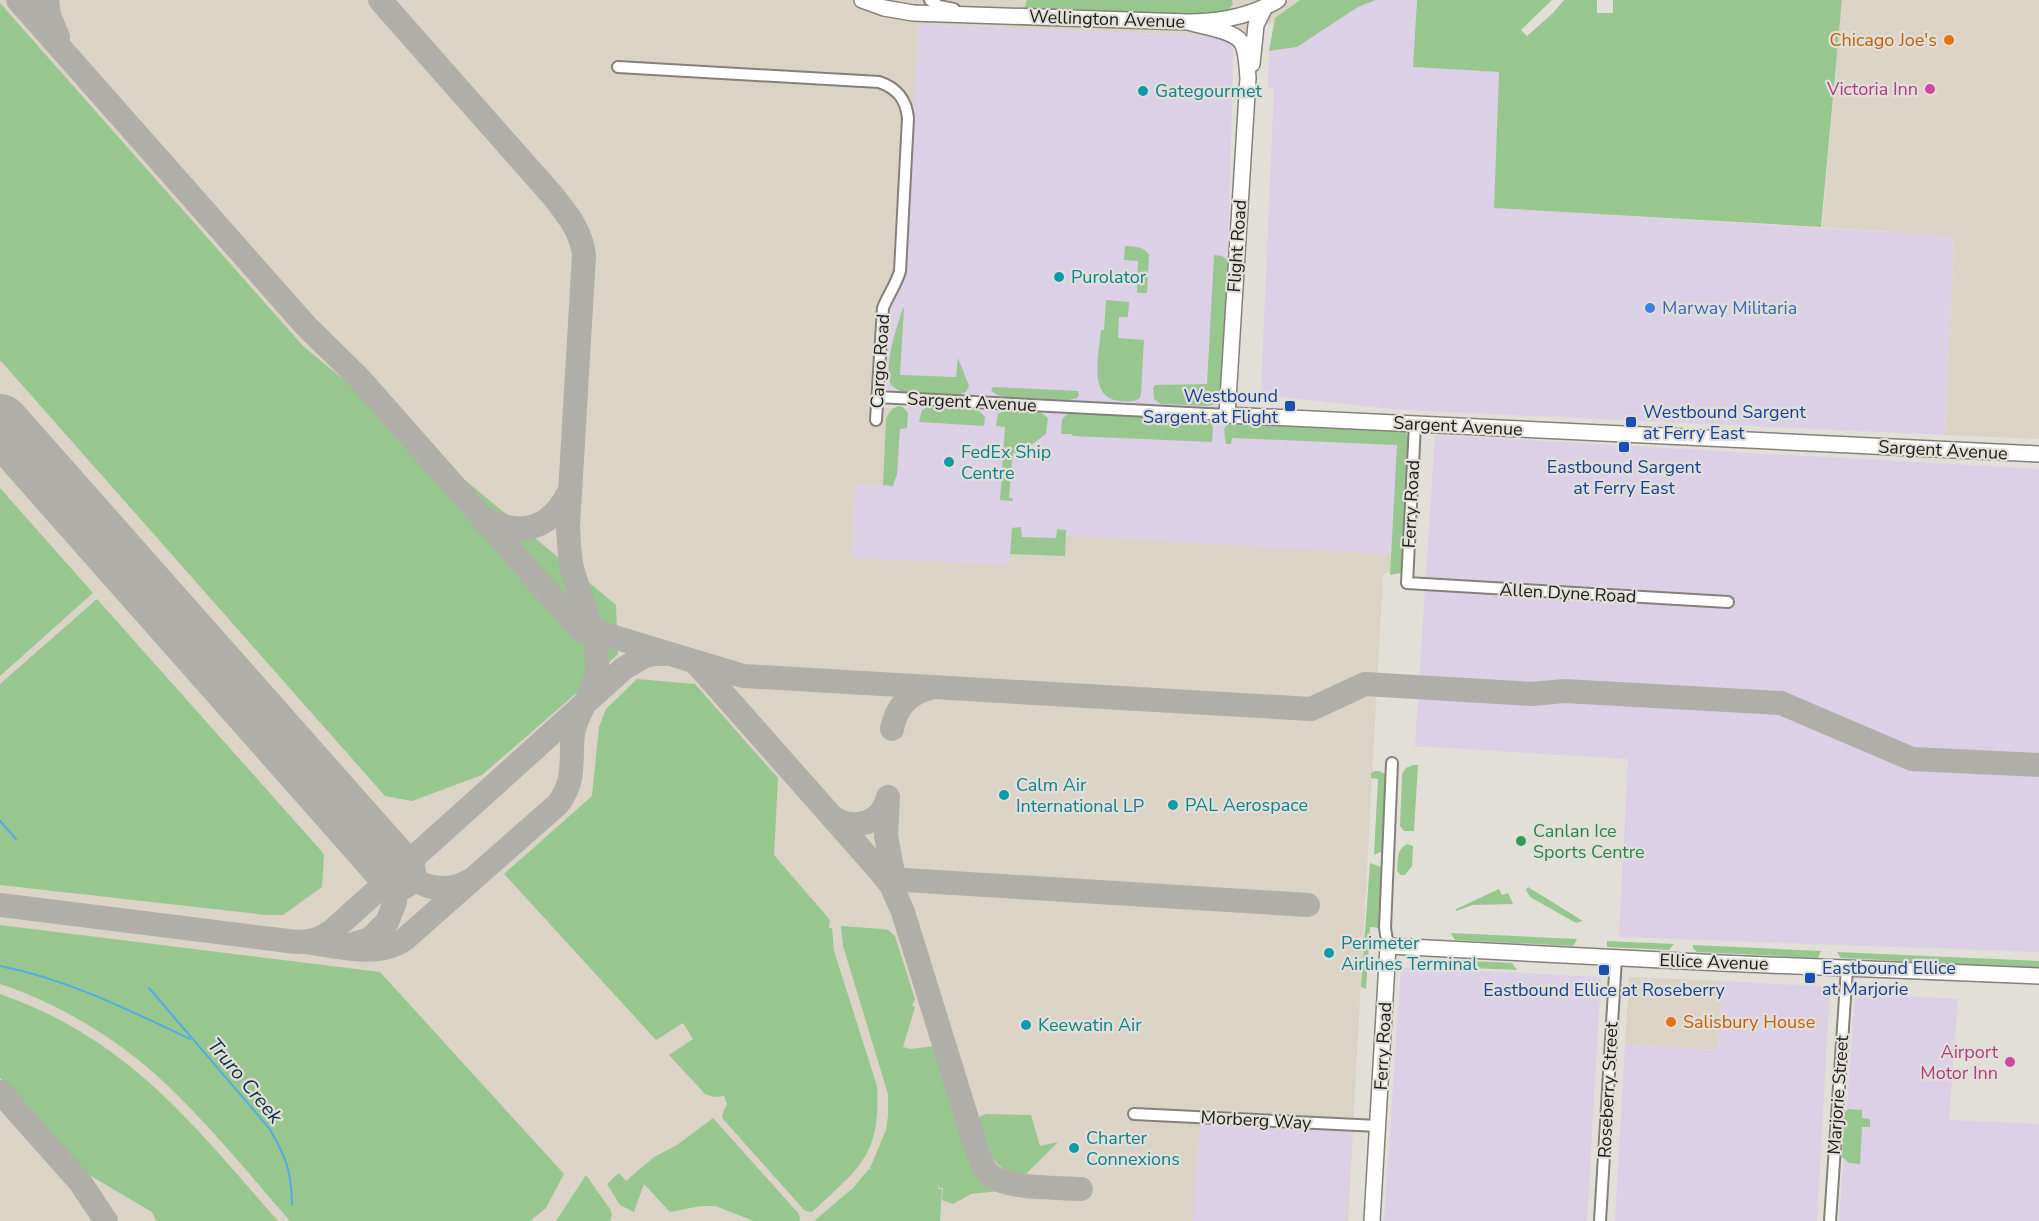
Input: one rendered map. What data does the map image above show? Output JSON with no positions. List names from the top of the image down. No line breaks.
{"streets":{"main road":["Wellington Avenue","Flight Road","Sargent Avenue","Ferry Road","Ellice Avenue"],"street":["Cargo Road","Allen Dyne Road","Roseberry Street","Marjorie Street","Morberg Way"]},"crossings":[["Flight Road","Sargent Avenue"],["Cargo Road","Sargent Avenue"],["Sargent Avenue","Ferry Road"],["Ferry Road","Allen Dyne Road"],["Ferry Road","Ellice Avenue"],["Ferry Road","Morberg Way"],["Ellice Avenue","Roseberry Street"],["Ellice Avenue","Marjorie Street"]],"water":["Truro Creek"],"places":{"other":["Chicago Joe's","Victoria Inn","Gategourmet","Purolator","Marway Militaria","FedEx Ship Centre","Calm Air International LP","PAL Aerospace","Canlan Ice Sports Centre","Perimeter Airlines Terminal","Salisbury House","Keewatin Air","Airport Motor Inn","Charter Connexions"],"transit":["Westbound Sargent at Flight","Westbound Sargent at Ferry East","Eastbound Sargent at Ferry East","Eastbound Ellice at Roseberry","Eastbound Ellice at Marjorie"]}}
